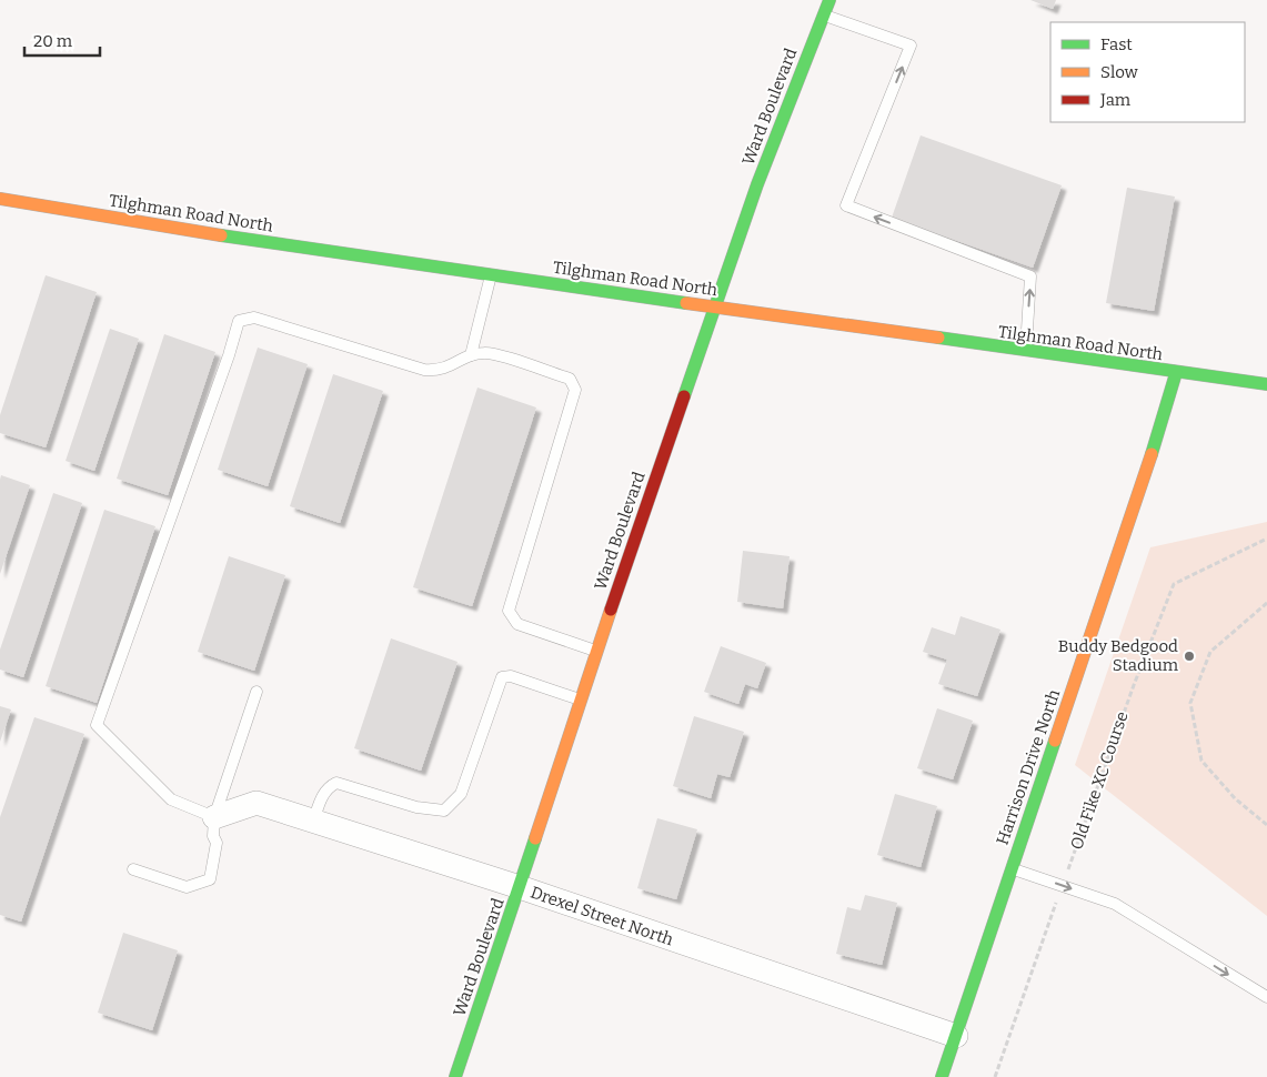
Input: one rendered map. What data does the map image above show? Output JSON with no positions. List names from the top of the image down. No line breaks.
{"streets":{"street":["Ward Boulevard","Tilghman Road North","Harrison Drive North","Drexel Street North"],"path":["Old Fike XC Course"]},"crossings":[["Ward Boulevard","Tilghman Road North"],["Ward Boulevard","Drexel Street North"],["Tilghman Road North","Harrison Drive North"],["Harrison Drive North","Drexel Street North"]],"places":["Buddy Bedgood Stadium"],"legend":["Fast","Slow","Jam"],"scale_bar":"20 m"}
